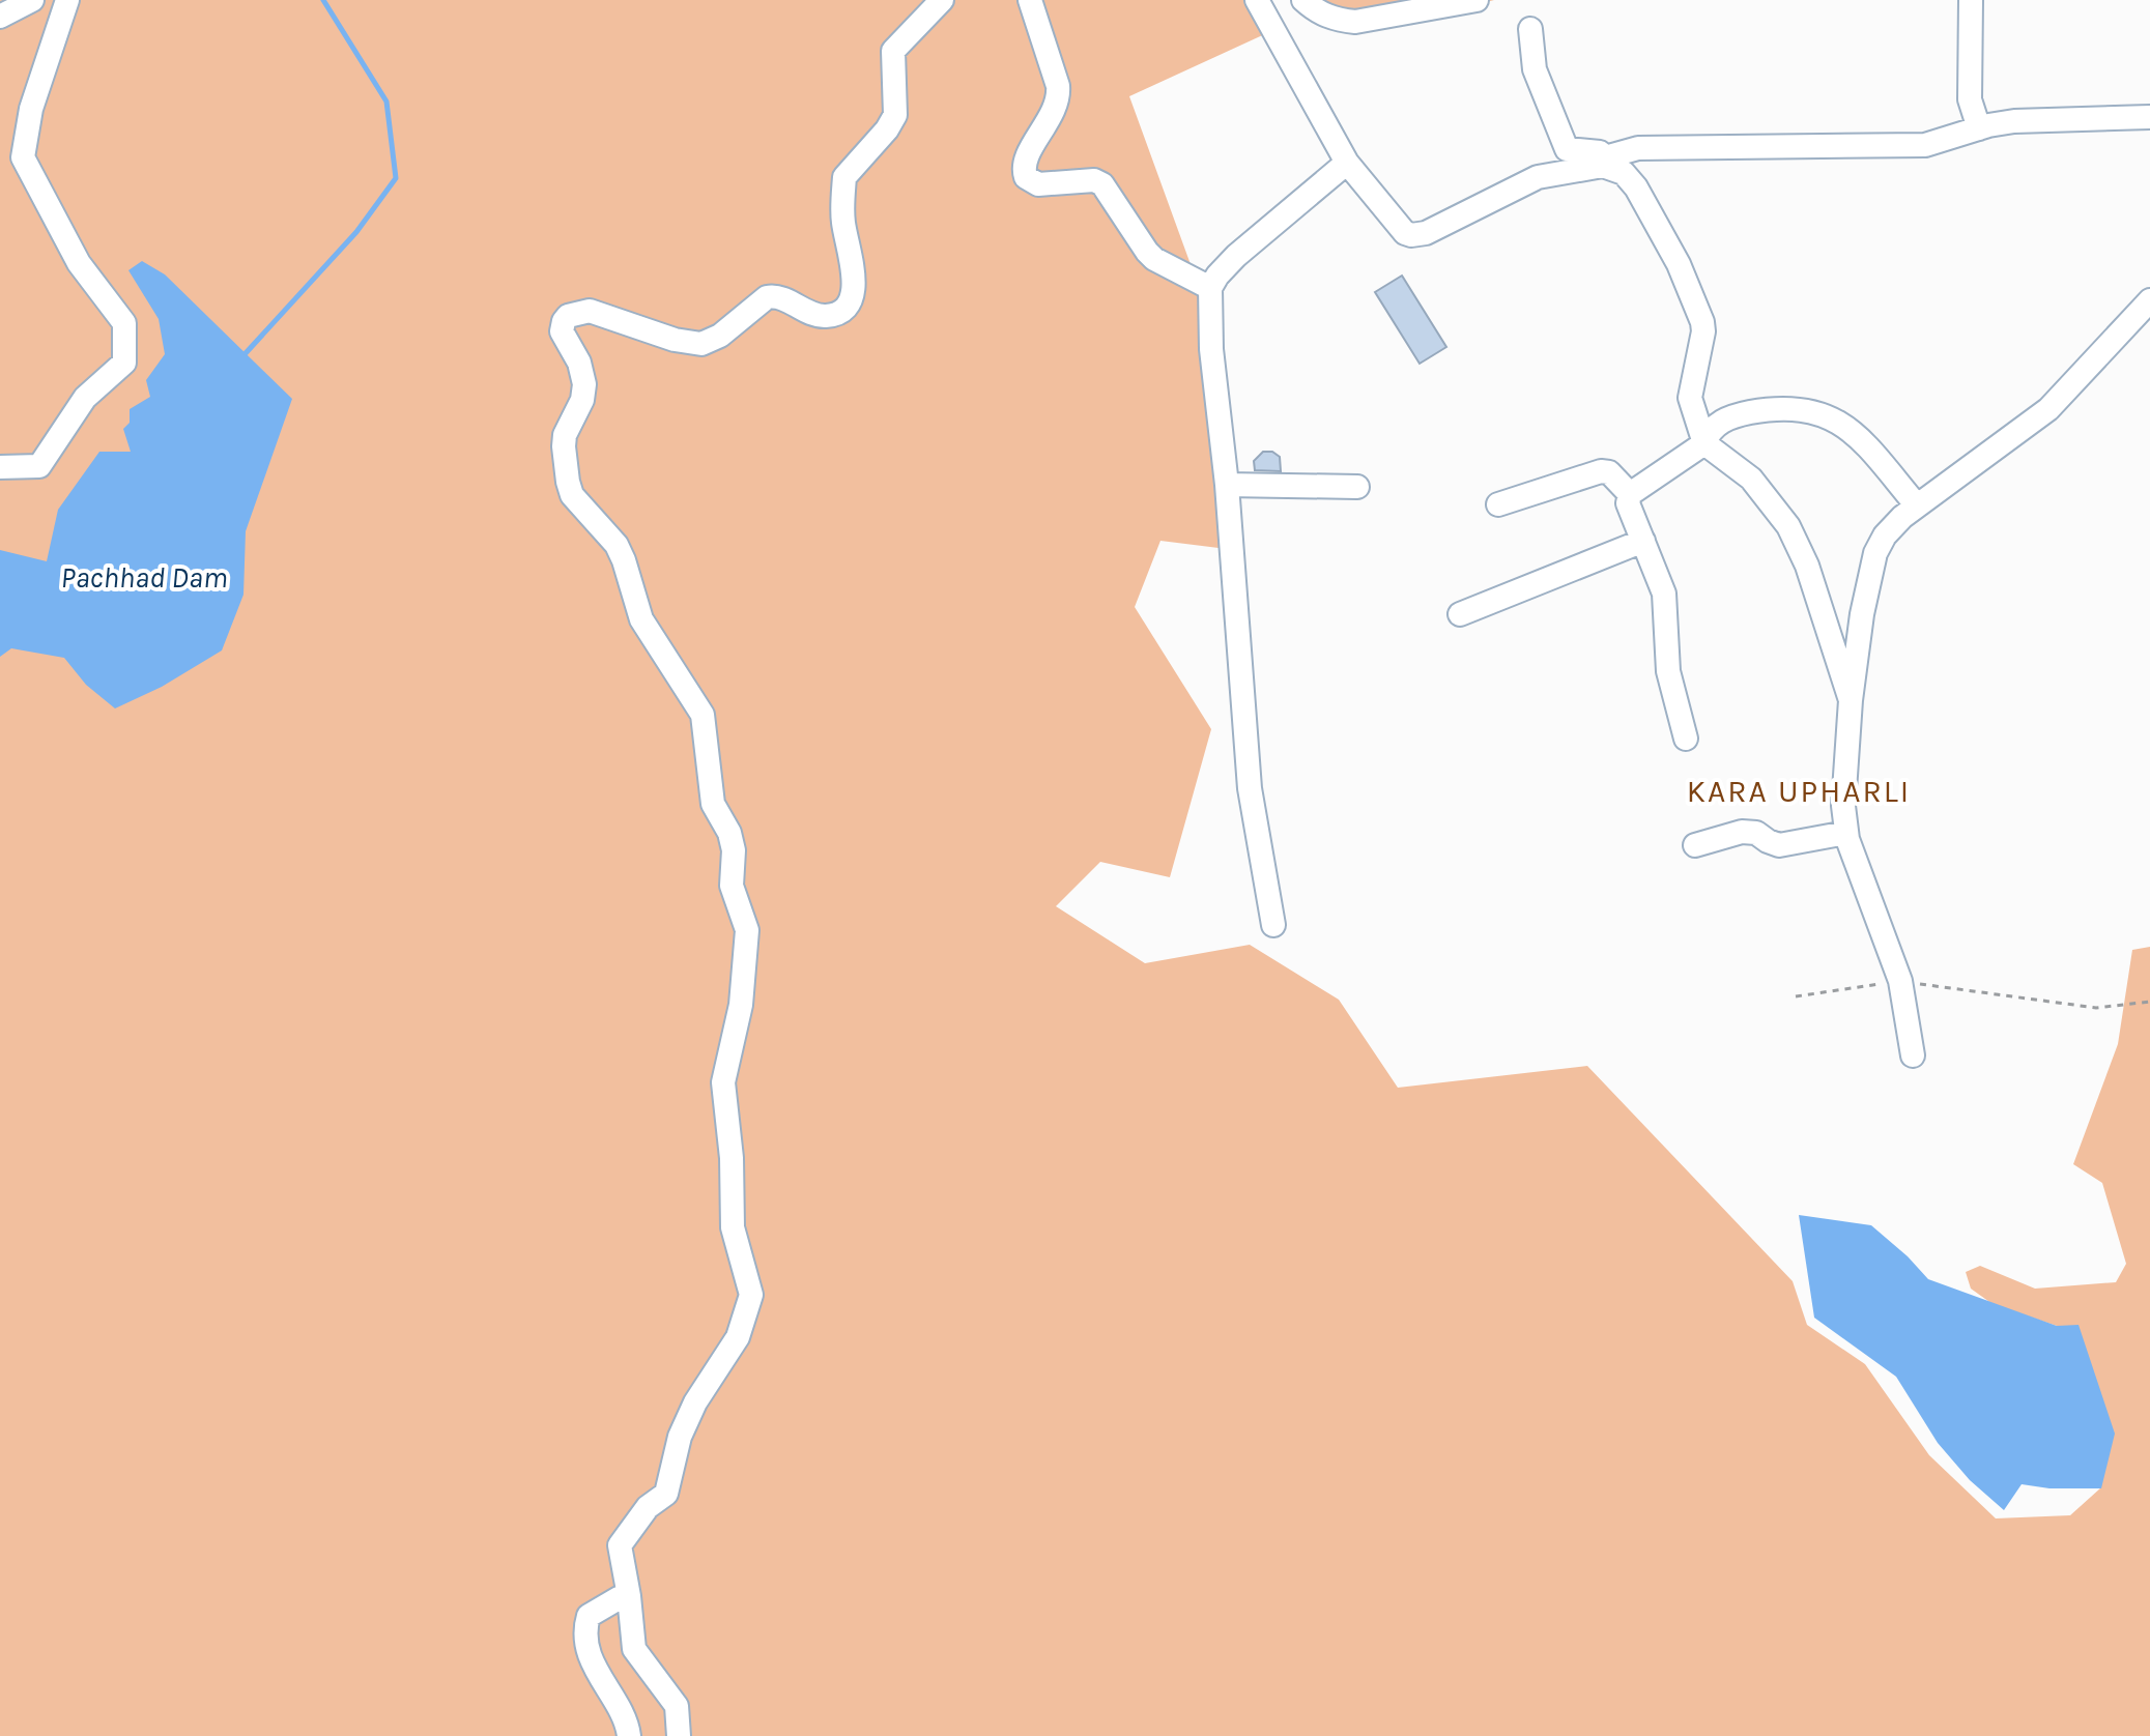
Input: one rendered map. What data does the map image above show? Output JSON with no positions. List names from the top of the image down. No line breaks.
{"districts":["KARA UPHARLI"],"water":["Pachhad Dam"]}
